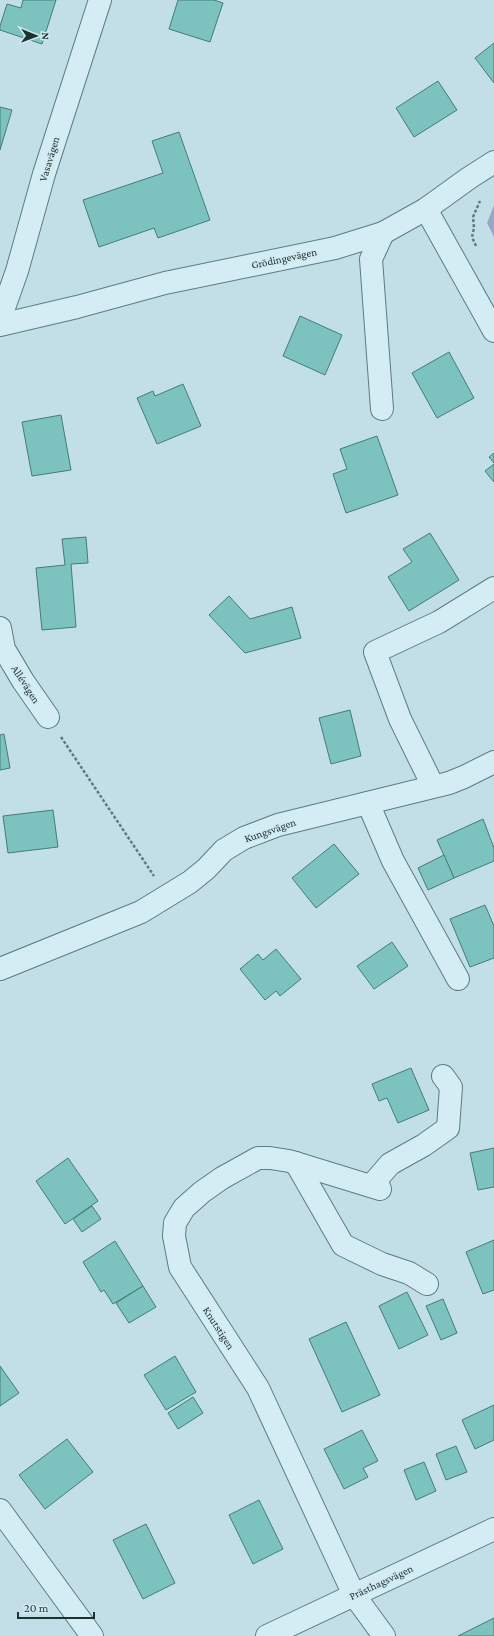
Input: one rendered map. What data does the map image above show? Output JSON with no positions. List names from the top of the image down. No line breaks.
{"streets":{"street":["Vasavägen","Grödingevägen","Allévägen","Kungsvägen","Knutstigen","Prästhagsvägen"]},"crossings":[["Knutstigen","Prästhagsvägen"]],"scale_bar":"20 m","north":"right"}
